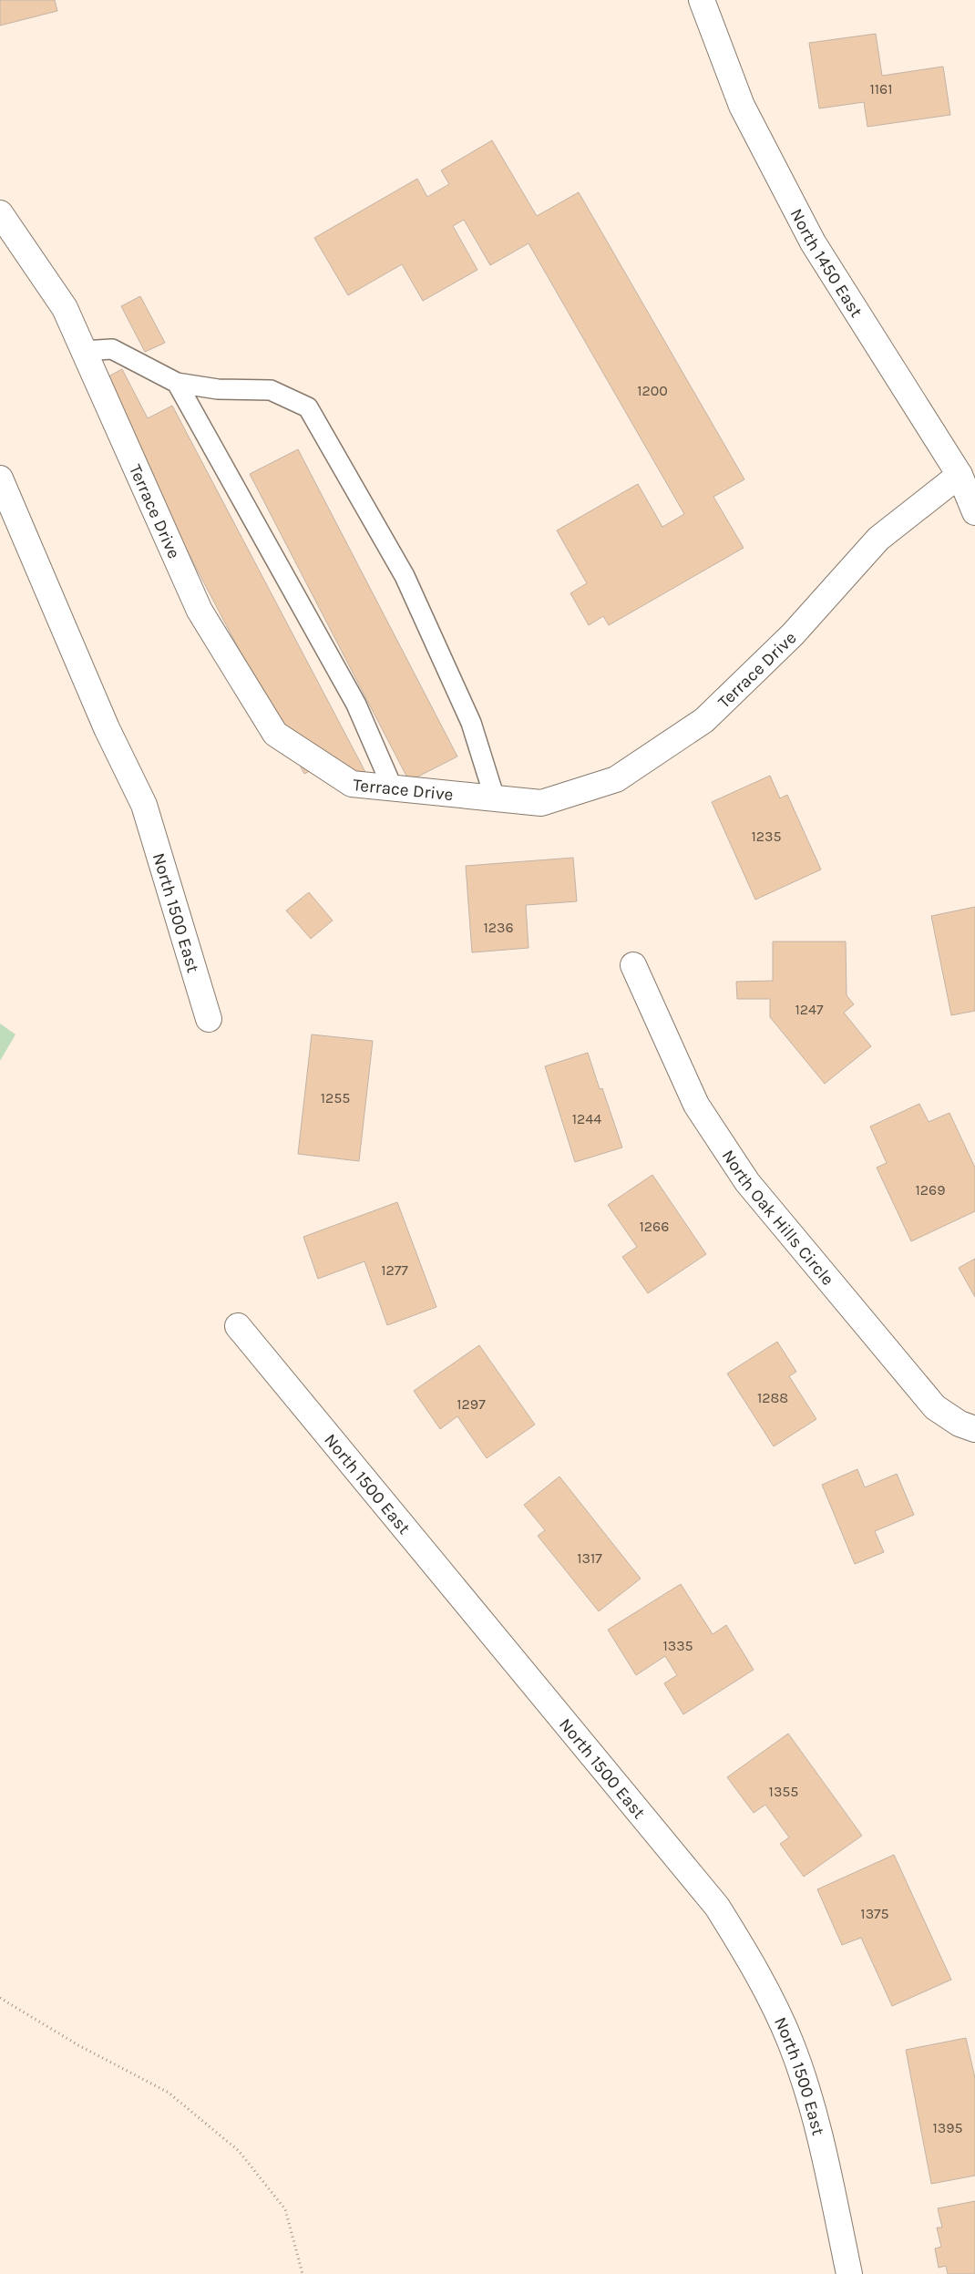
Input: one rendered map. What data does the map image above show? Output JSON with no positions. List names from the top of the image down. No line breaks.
{"streets":{"street":["North 1450 East","Terrace Drive","North 1500 East","North Oak Hills Circle"]},"crossings":[["North 1450 East","Terrace Drive"]],"house_numbers":["1161","1200","1235","1236","1247","1255","1244","1269","1266","1277","1288","1297","1317","1335","1355","1375","1395"]}
